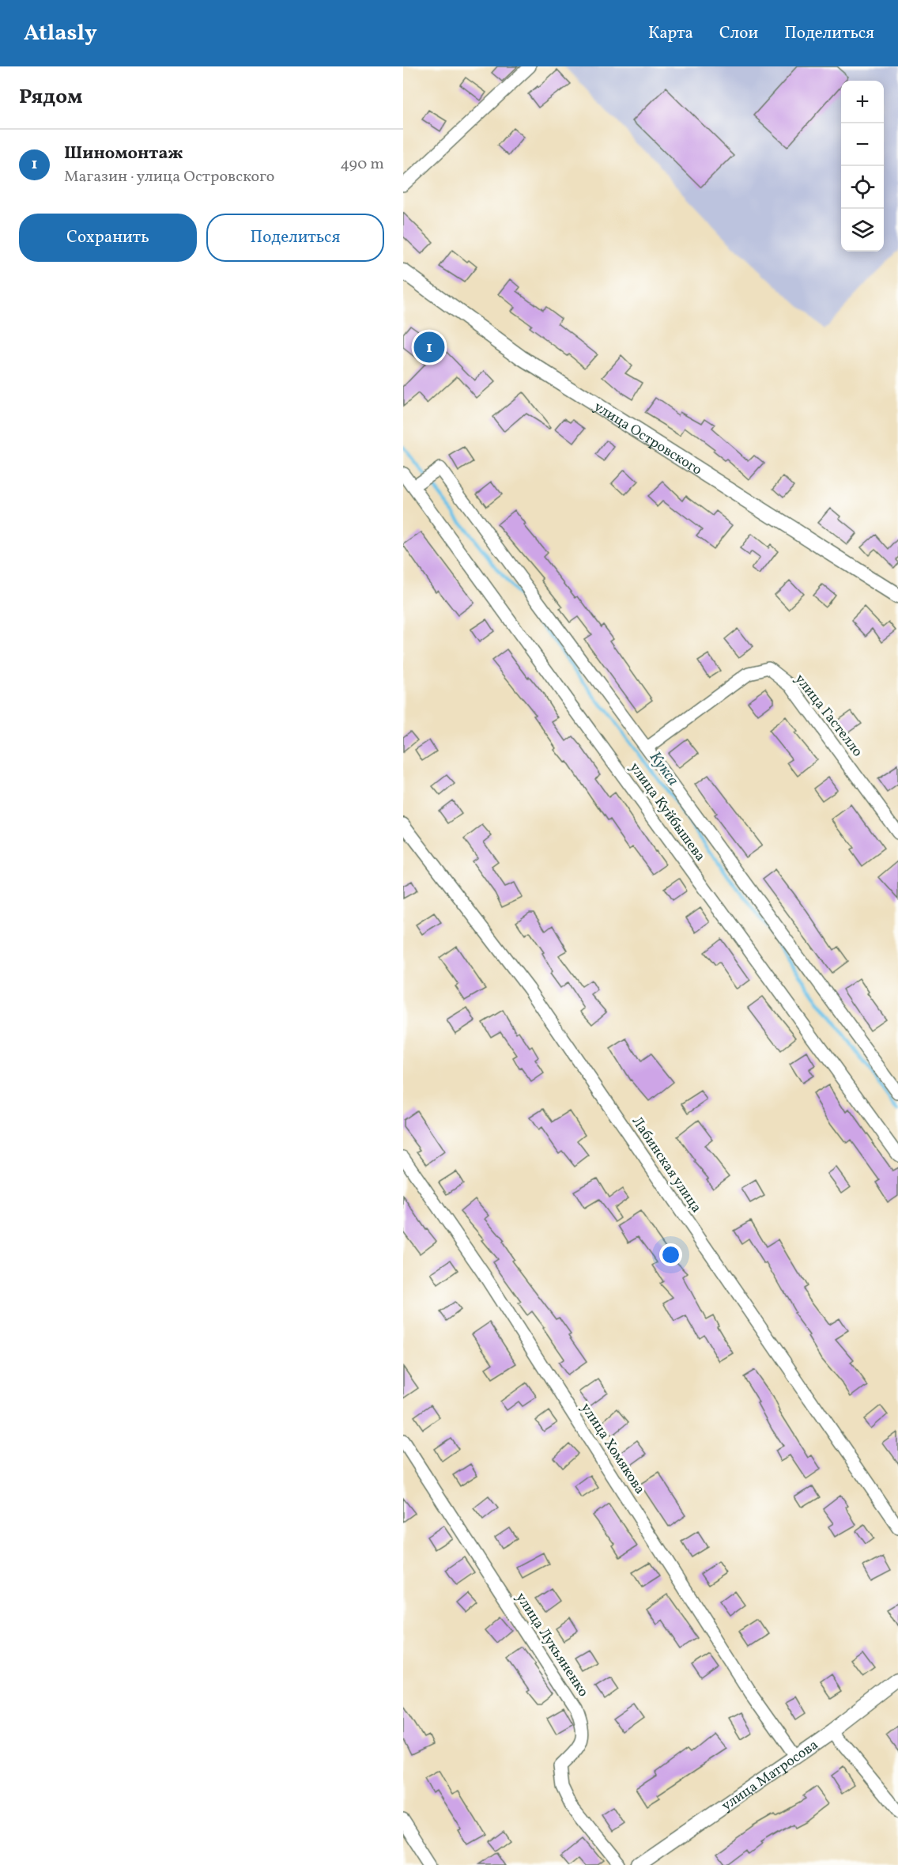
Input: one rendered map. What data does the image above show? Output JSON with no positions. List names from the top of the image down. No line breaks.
{"streets":{"street":["улица Островского","улица Гастелло","улица Куйбышева","Лабинская улица","улица Хомякова","улица Лукьяненко","улица Матросова"]},"crossings":[["улица Гастелло","улица Куйбышева"],["улица Хомякова","улица Матросова"]],"water":["Кукса"],"page":{"header":"Atlasly","nav":["Карта","Слои","Поделиться"],"heading":"Рядом","map_buttons":["+","−"],"list":[{"mark":"1","name":"Шиномонтаж","note":"Магазин · улица Островского","value":"490 m"}],"buttons":["Сохранить","Поделиться"],"pins":"1"}}
